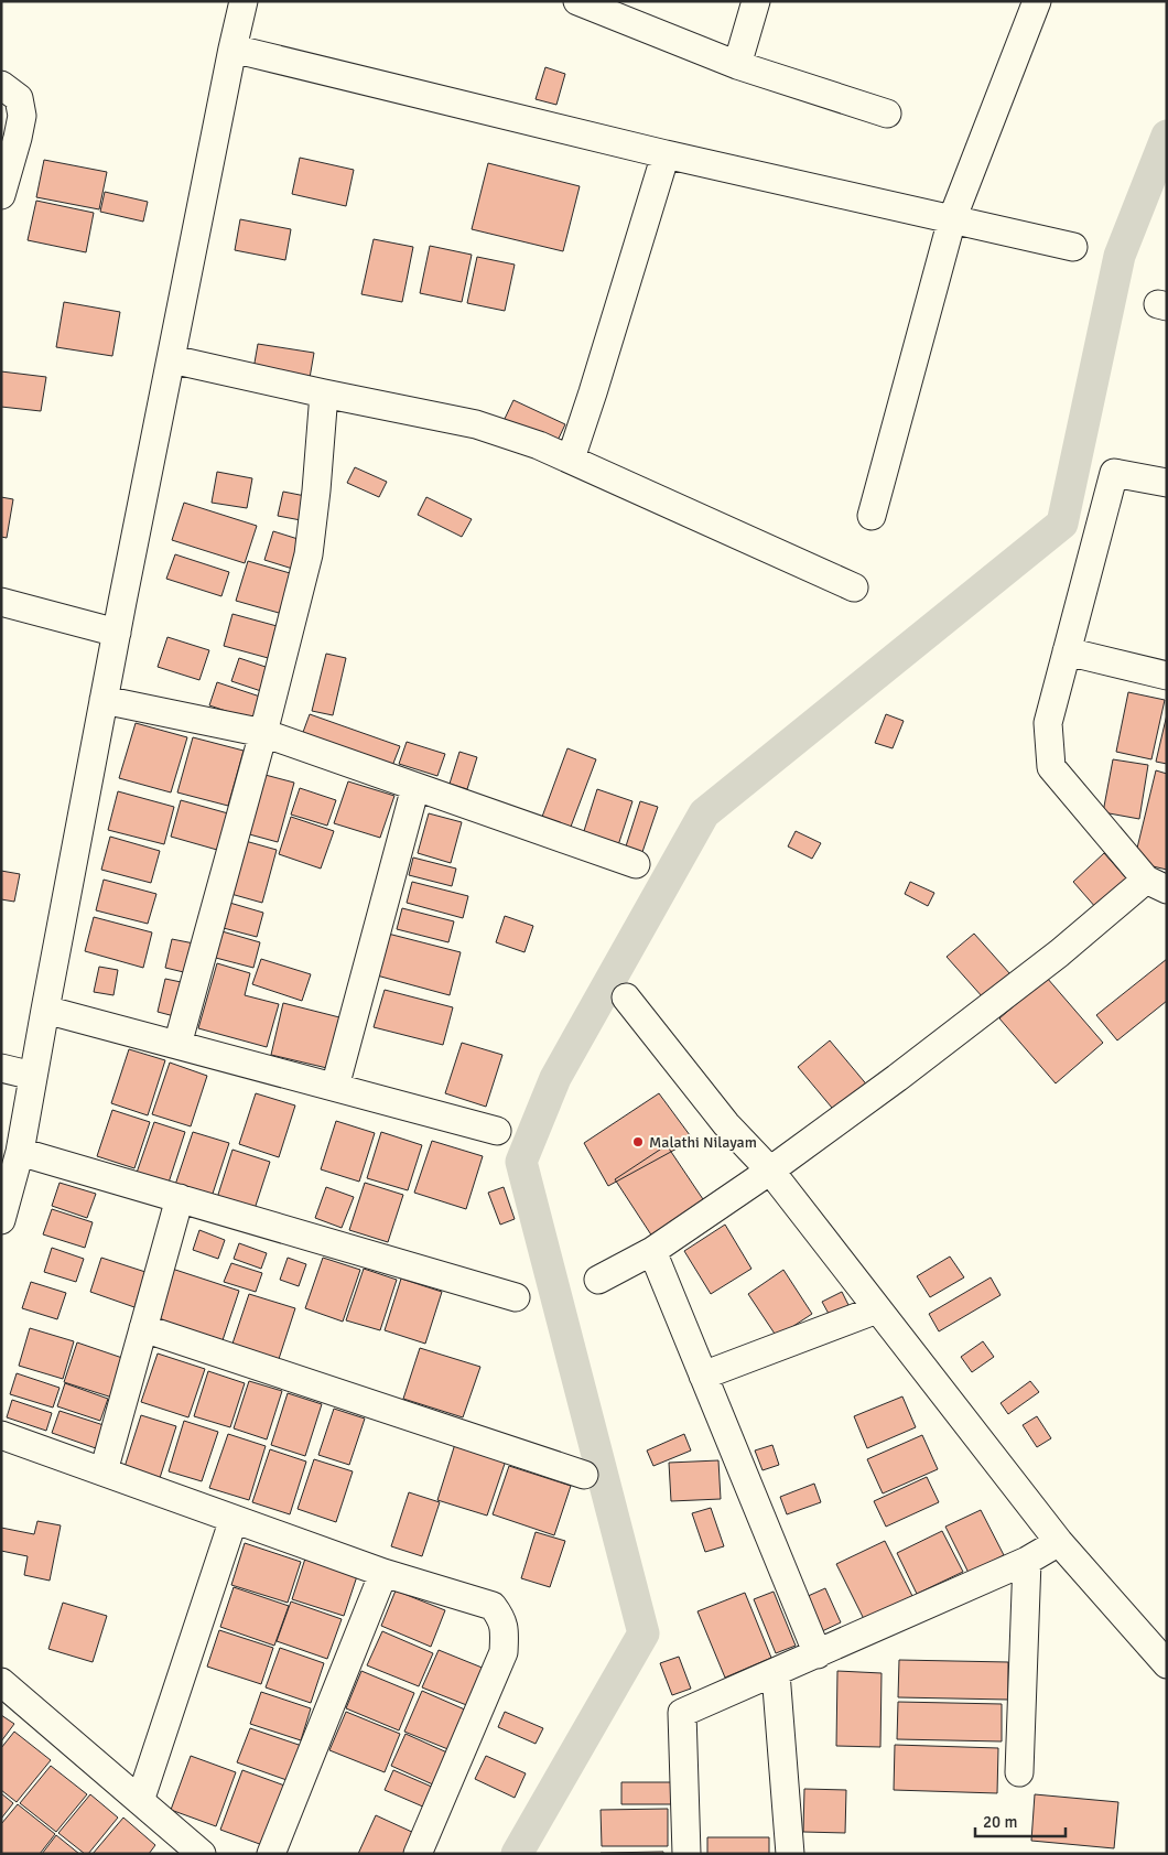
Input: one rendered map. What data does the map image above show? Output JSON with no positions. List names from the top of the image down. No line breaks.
{"places":["Malathi Nilayam"],"scale_bar":"20 m"}
